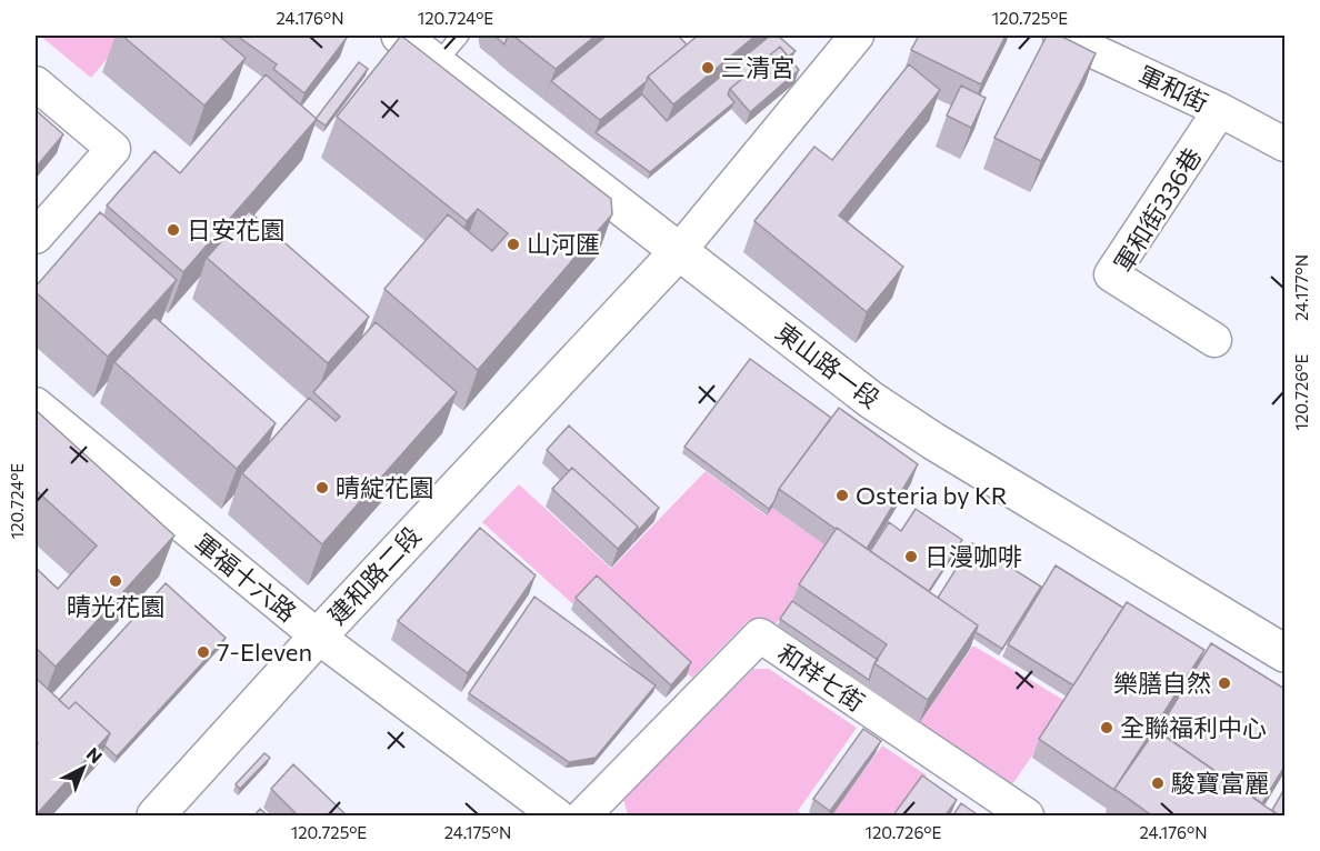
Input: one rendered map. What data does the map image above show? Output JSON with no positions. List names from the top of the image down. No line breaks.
{"streets":{"main road":["東山路一段","建和路二段"],"street":["軍和街","軍和街336巷","軍福十六路","和祥七街"]},"crossings":[["軍和街","軍和街336巷"],["東山路一段","建和路二段"],["建和路二段","軍福十六路"]],"places":["三清宮","日安花園","山河匯","晴綻花園","Osteria by KR","日漫咖啡","晴光花園","7-Eleven","樂膳自然","全聯福利中心","駿寶富麗"],"north":"top right","coordinates":["24.176°N","120.724°E","120.725°E","24.177°N","120.726°E","24.175°N"]}
